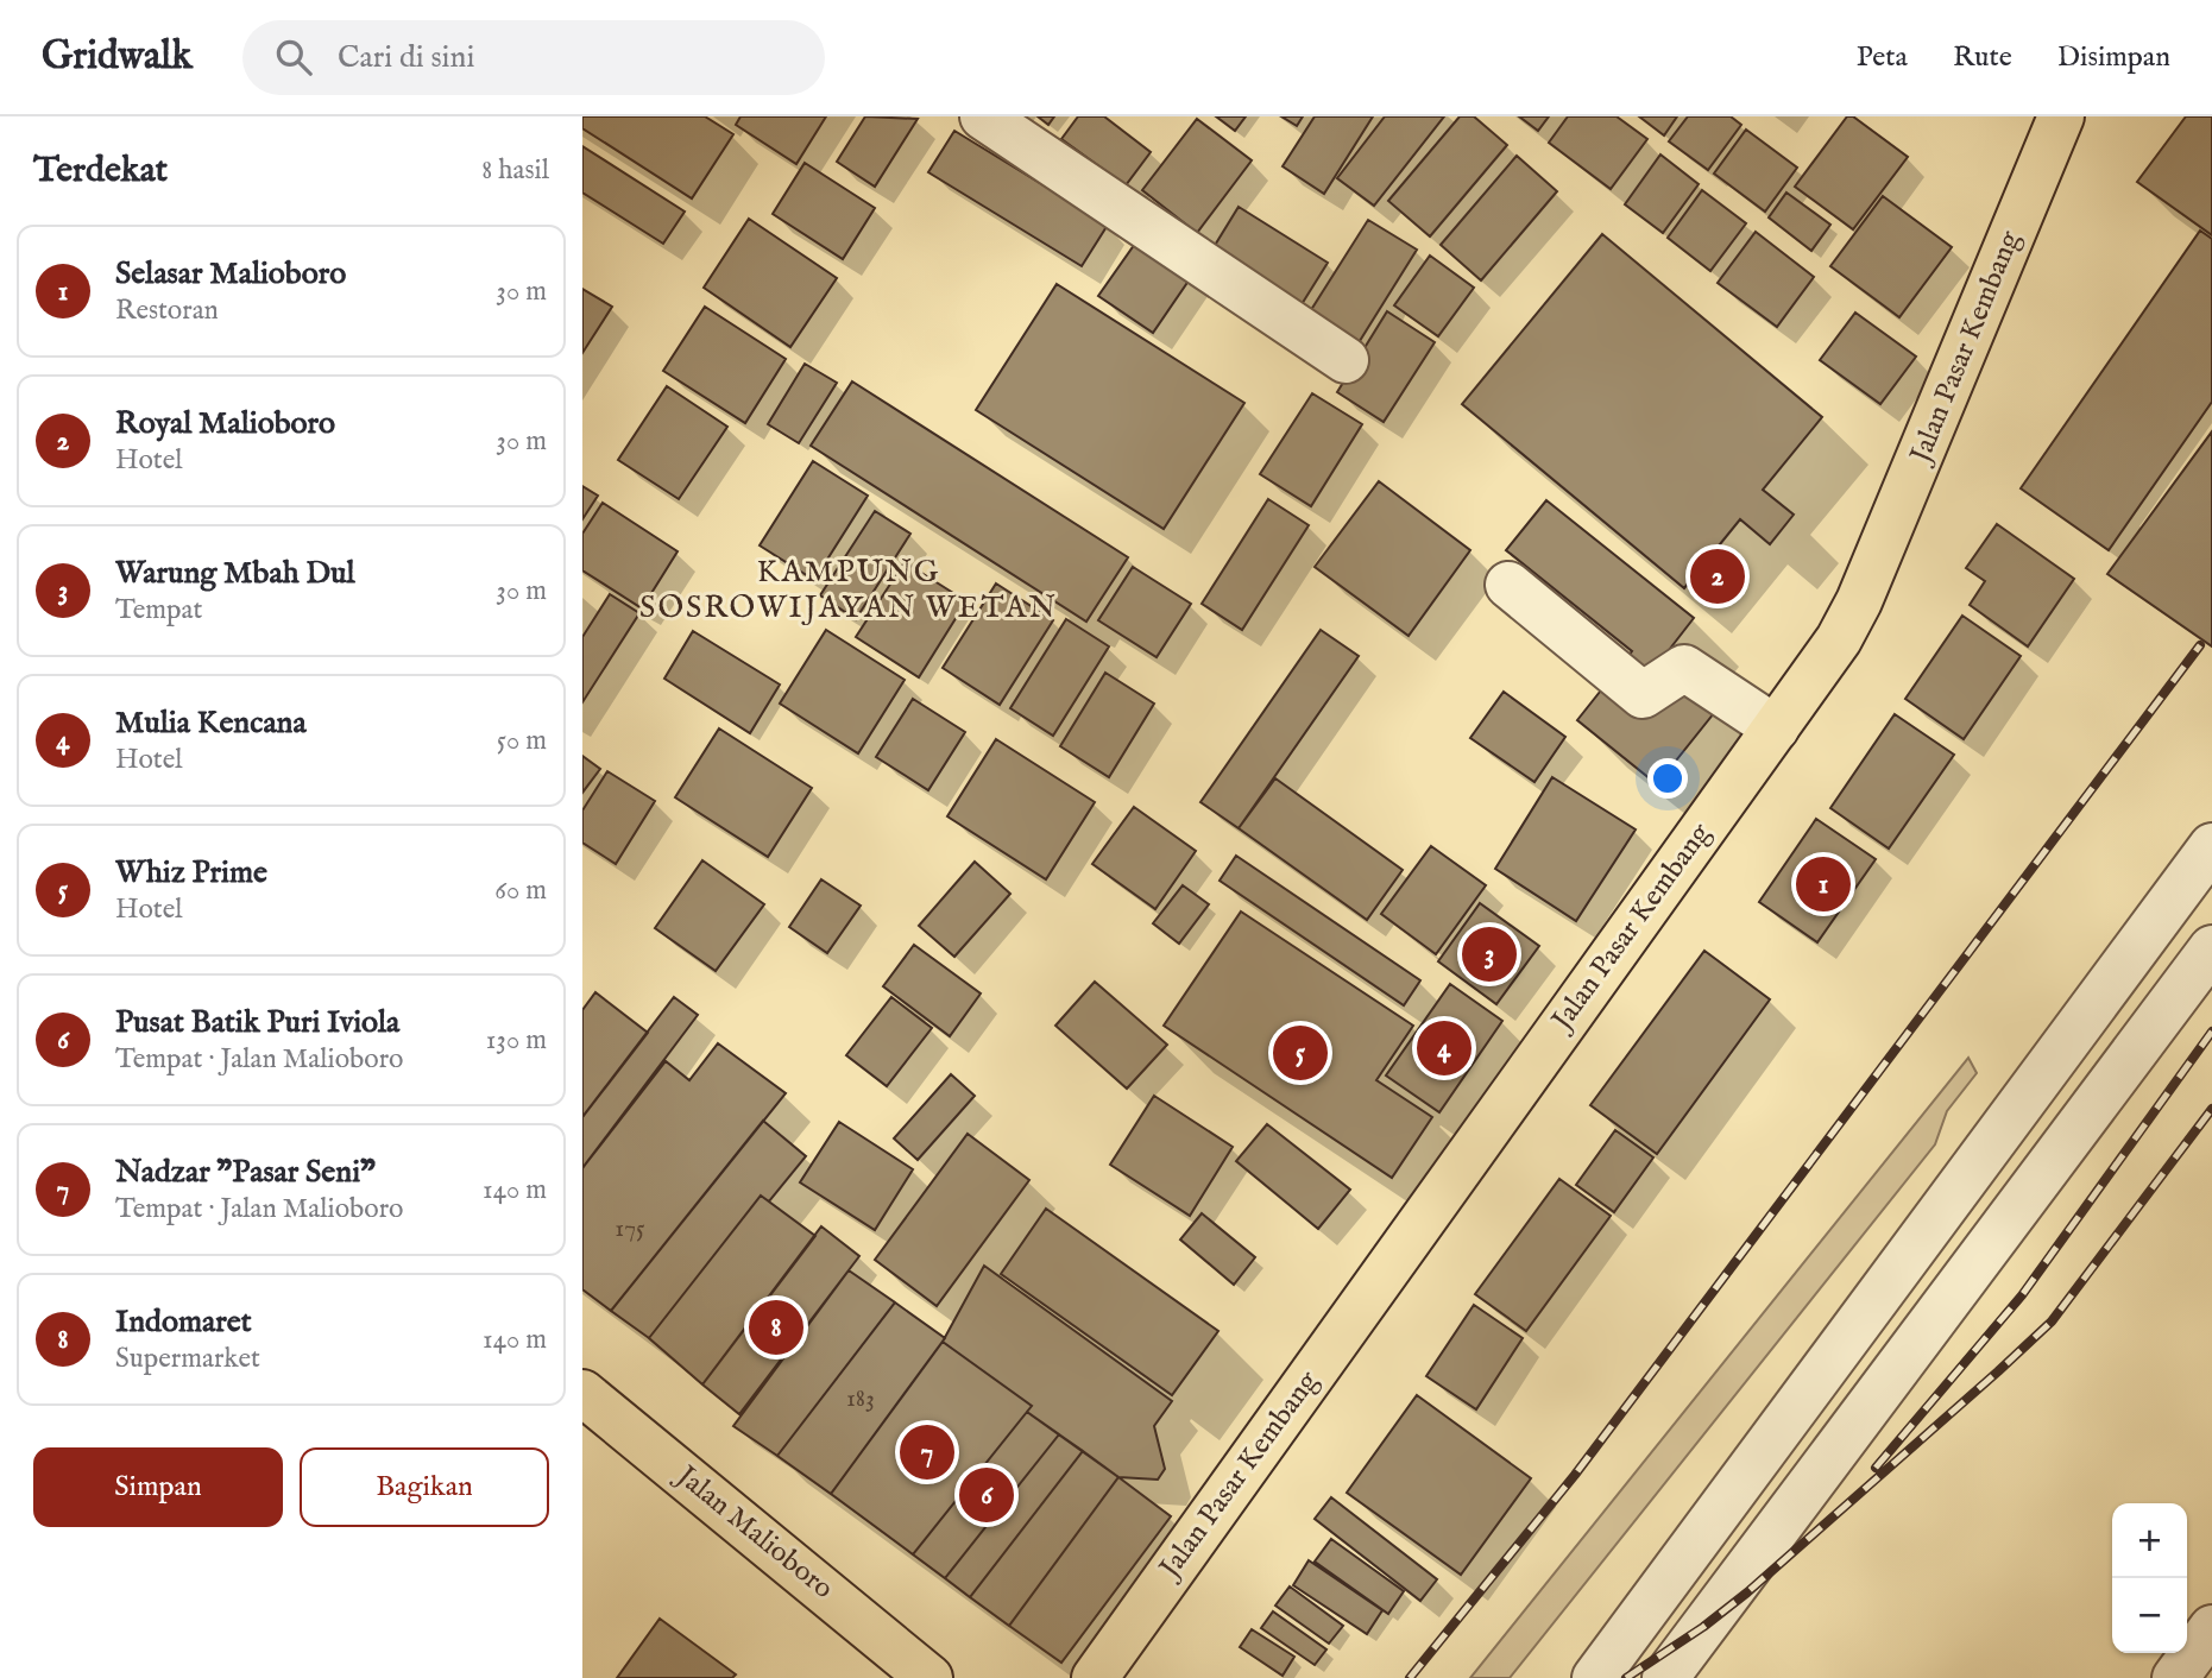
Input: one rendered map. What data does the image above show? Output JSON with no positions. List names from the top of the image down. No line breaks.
{"streets":{"main road":["Jalan Pasar Kembang","Jalan Malioboro"]},"districts":["KAMPUNG SOSROWIJAYAN WETAN"],"house_numbers":["175","183"],"page":{"header":"Gridwalk","search":"Cari di sini","nav":["Peta","Rute","Disimpan"],"heading":["Terdekat","8 hasil"],"list":[{"mark":"1","name":"Selasar Malioboro","note":"Restoran","value":"30 m"},{"mark":"2","name":"Royal Malioboro","note":"Hotel","value":"30 m"},{"mark":"3","name":"Warung Mbah Dul","note":"Tempat","value":"30 m"},{"mark":"4","name":"Mulia Kencana","note":"Hotel","value":"50 m"},{"mark":"5","name":"Whiz Prime","note":"Hotel","value":"60 m"},{"mark":"6","name":"Pusat Batik Puri Iviola","note":"Tempat · Jalan Malioboro","value":"130 m"},{"mark":"7","name":"Nadzar \"Pasar Seni\"","note":"Tempat · Jalan Malioboro","value":"140 m"},{"mark":"8","name":"Indomaret","note":"Supermarket","value":"140 m"}],"pins":["2","1","3","4","5","8","7","6"],"buttons":["Simpan","Bagikan"],"map_buttons":["+","−"]}}
